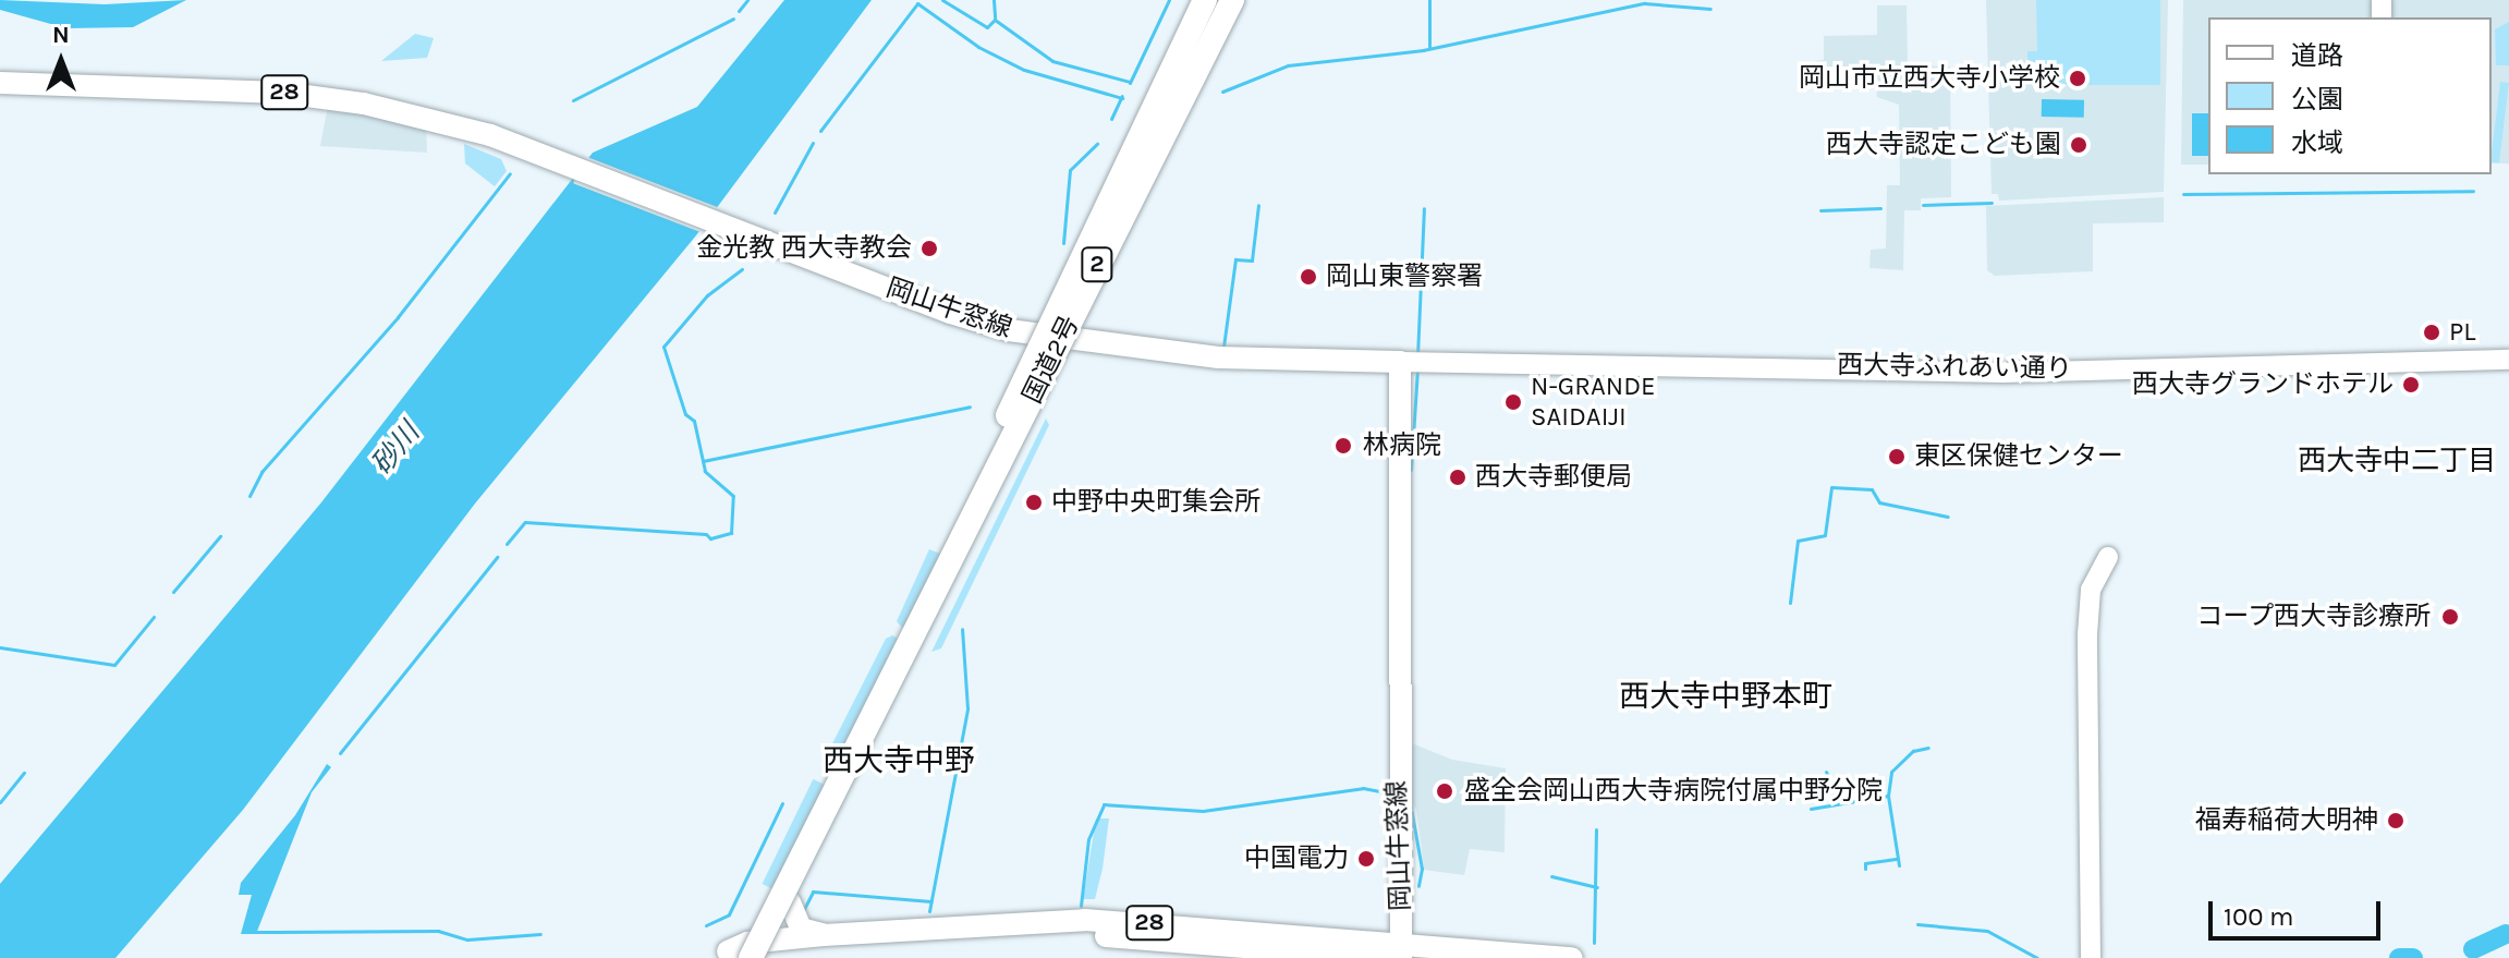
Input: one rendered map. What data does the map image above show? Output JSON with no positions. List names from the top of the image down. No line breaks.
{"streets":{"highway":["2","国道2号"],"main road":["28","岡山牛窓線"],"street":["西大寺ふれあい通り"]},"crossings":[["28","岡山牛窓線"],["28","国道2号"],["岡山牛窓線","国道2号"],["岡山牛窓線","西大寺ふれあい通り"]],"districts":["西大寺中二丁目","西大寺中野本町","西大寺中野"],"water":["砂川"],"places":["岡山市立西大寺小学校","西大寺認定こども園","金光教 西大寺教会","岡山東警察署","PL","西大寺グランドホテル","N-GRANDE SAIDAIJI","林病院","東区保健センター","西大寺郵便局","中野中央町集会所","コープ西大寺診療所","盛全会岡山西大寺病院付属中野分院","福寿稲荷大明神","中国電力"],"legend":["道路","公園","水域"],"scale_bar":"100 m","north":"top"}
